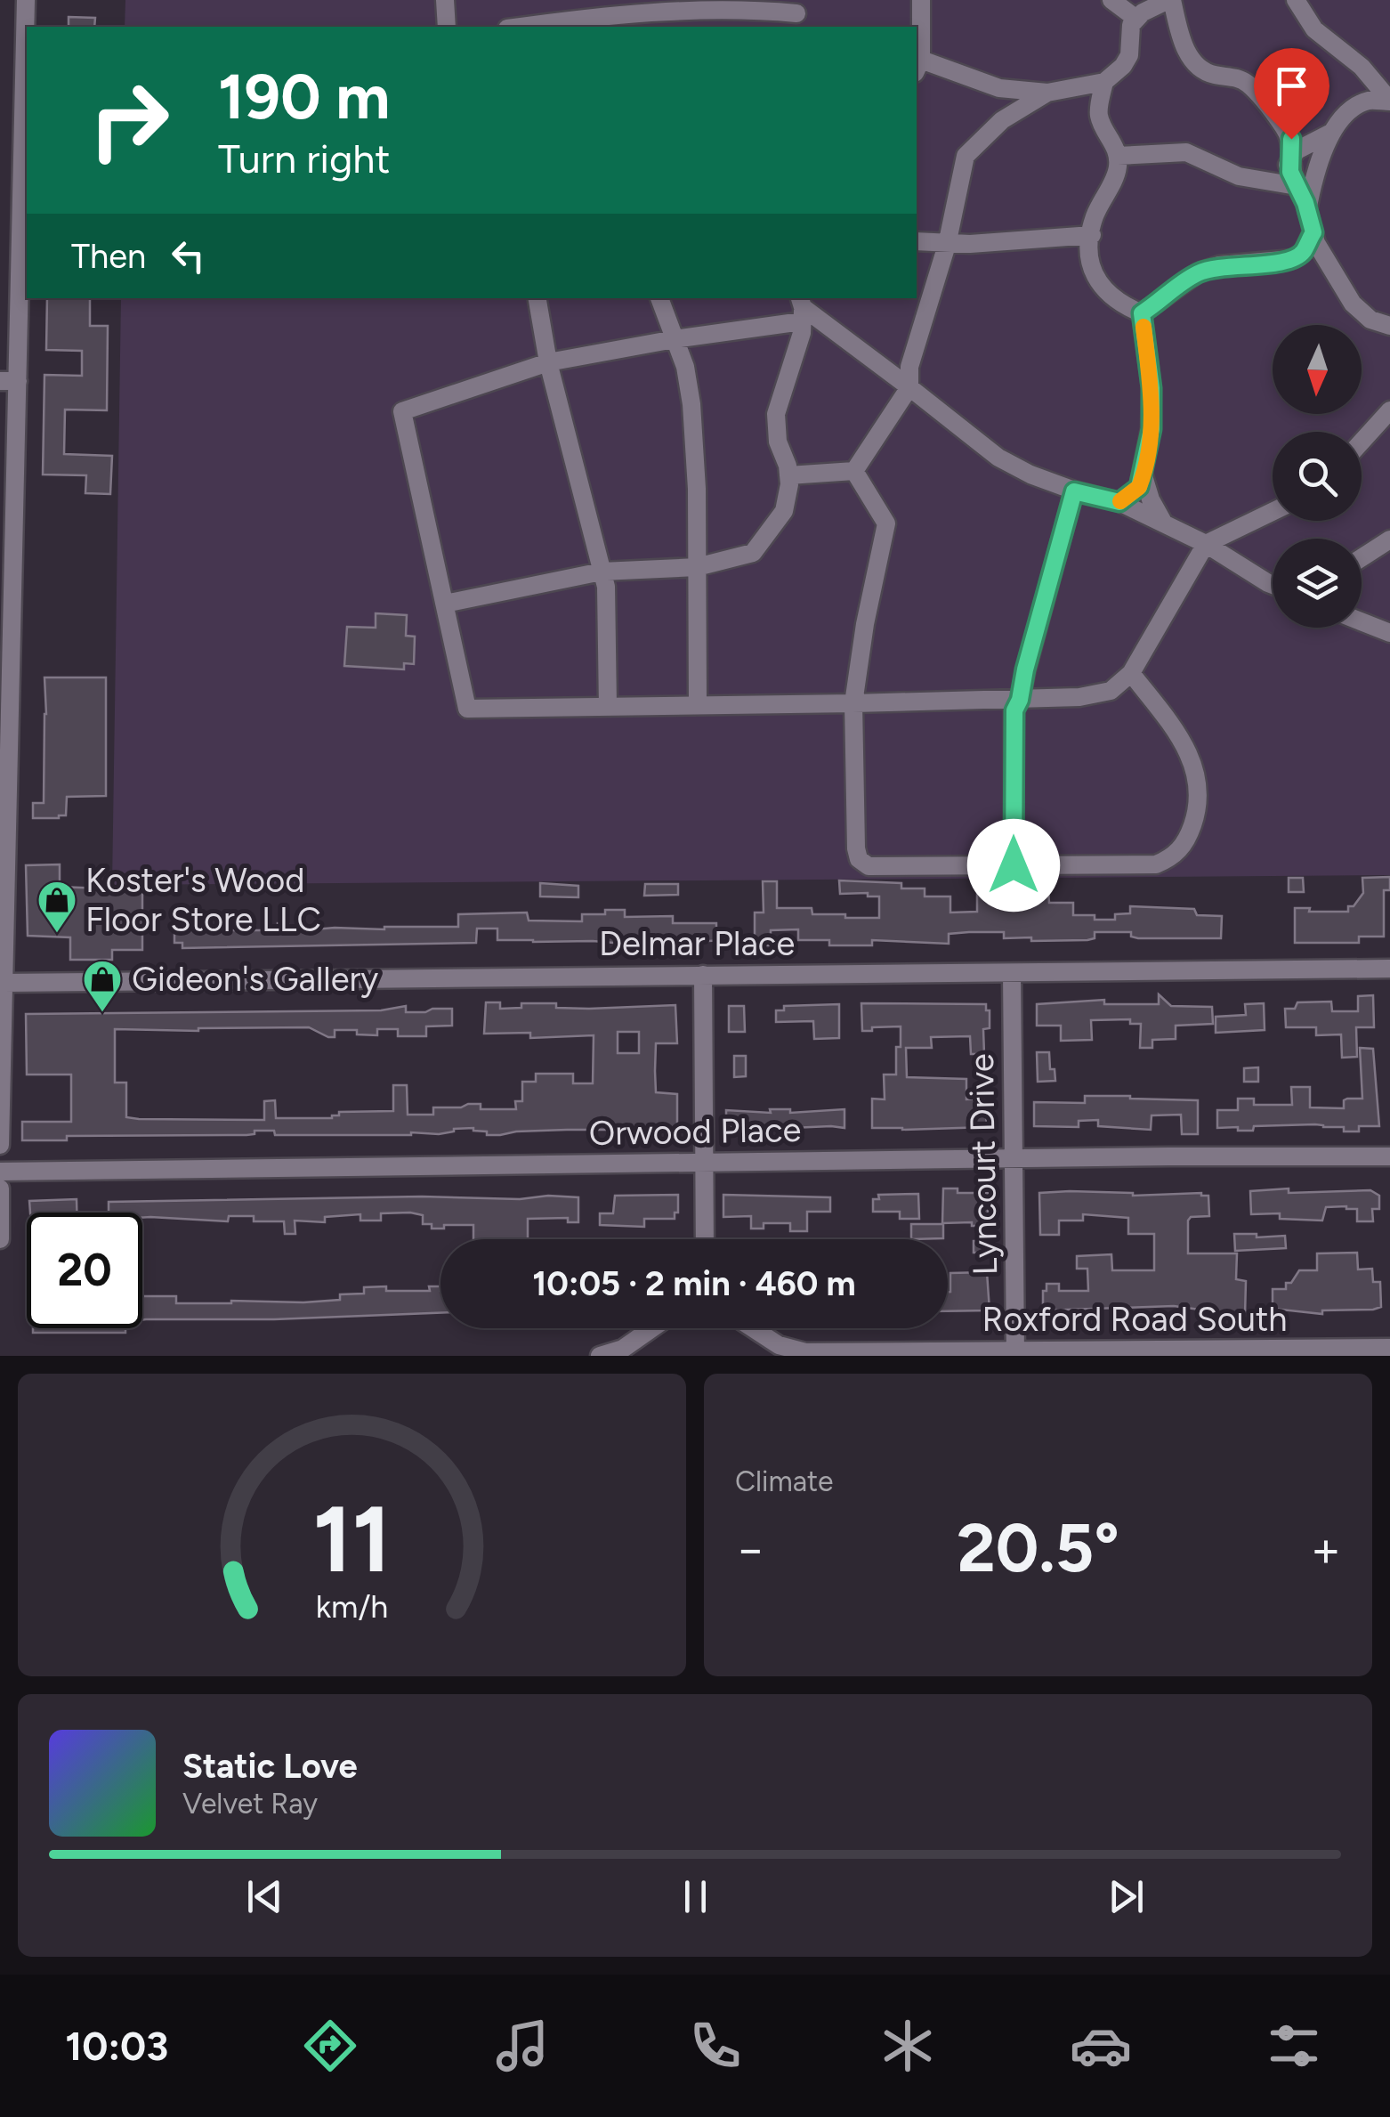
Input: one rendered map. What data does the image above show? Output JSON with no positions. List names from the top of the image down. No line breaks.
{"streets":{"street":["Delmar Place","Orwood Place","Lyncourt Drive","Roxford Road South"]},"crossings":[["Delmar Place","Lyncourt Drive"],["Orwood Place","Lyncourt Drive"],["Lyncourt Drive","Roxford Road South"]],"places":{"shop":["Koster's Wood Floor Store LLC","Gideon's Gallery"]},"north":"bottom","page":{"turn":["190 m","Turn right"],"then":"Then","limit":"20","trip":"10:05 · 2 min · 460 m","tile":"Climate","heat":["−","20.5°","+"],"song":["Static Love","Velvet Ray"],"tabs":"10:03","gauge":["11","km/h"]}}
